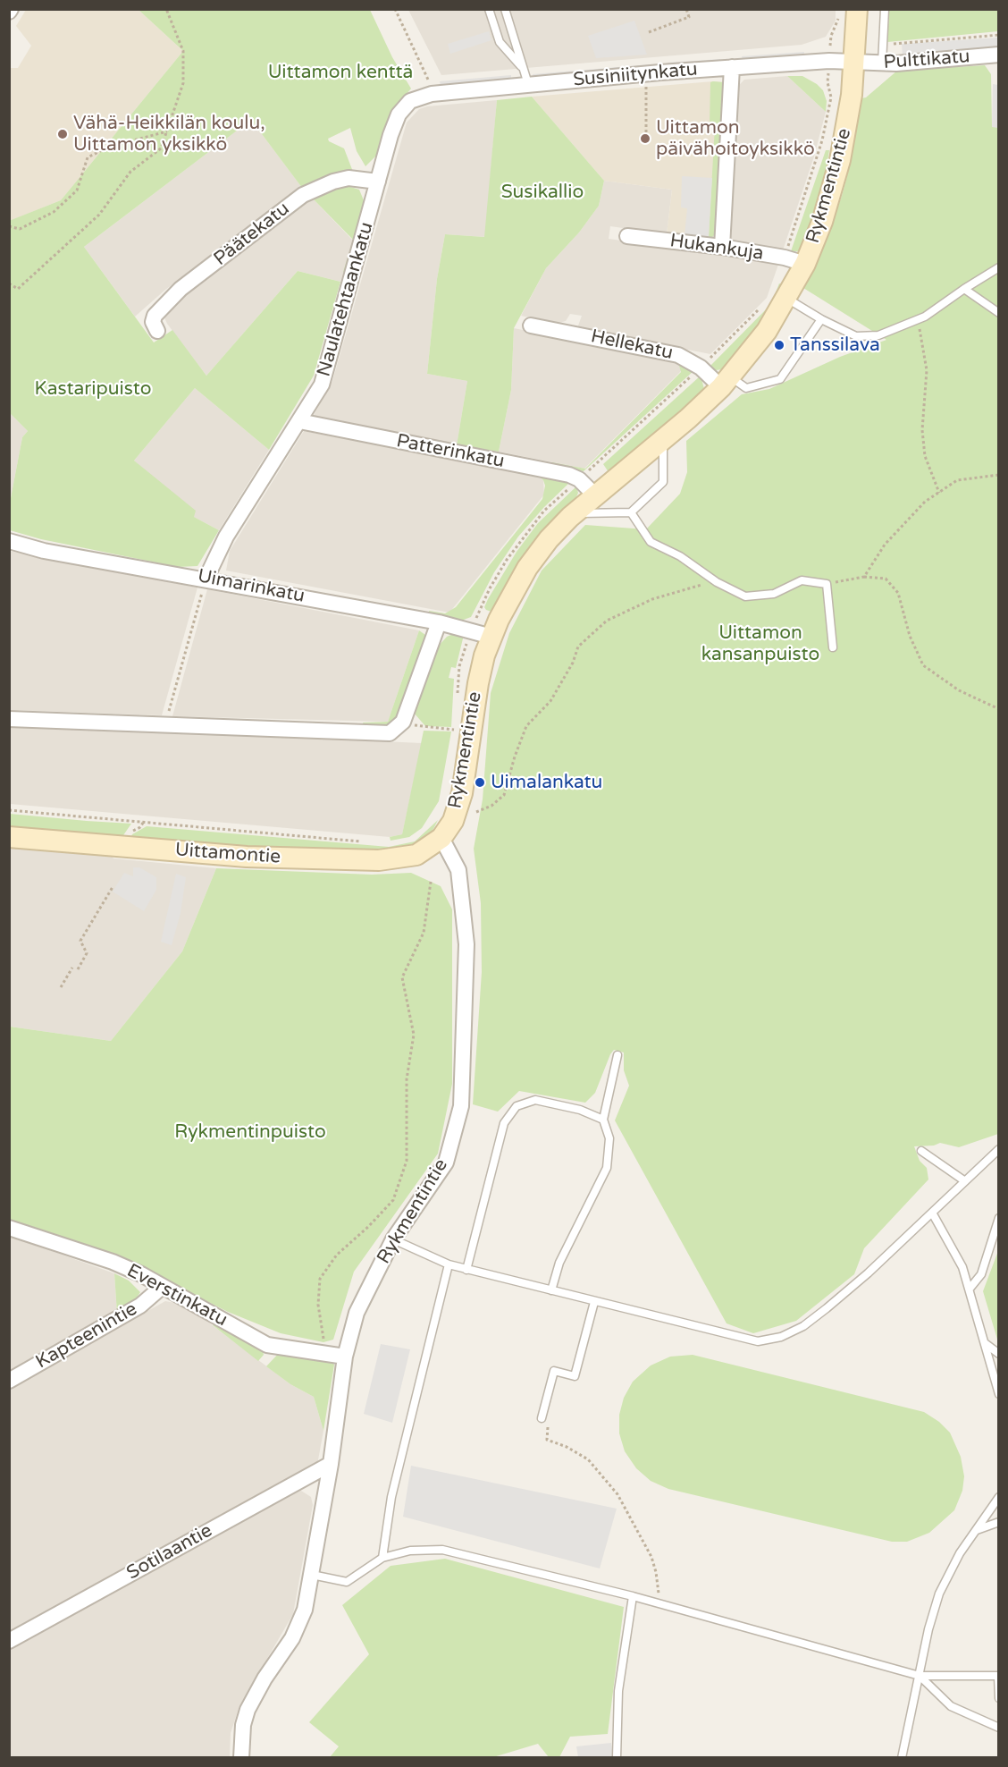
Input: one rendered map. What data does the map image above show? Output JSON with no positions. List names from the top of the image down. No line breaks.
{"streets":{"street":["Pulttikatu","Susiniitynkatu","Rykmentintie","Päätekatu","Hukankuja","Naulatehtaankatu","Hellekatu","Patterinkatu","Uimarinkatu","Uittamontie","Everstinkatu","Kapteenintie","Sotilaantie"]},"crossings":[["Pulttikatu","Susiniitynkatu"],["Pulttikatu","Rykmentintie"],["Susiniitynkatu","Rykmentintie"],["Susiniitynkatu","Naulatehtaankatu"],["Rykmentintie","Hukankuja"],["Rykmentintie","Hellekatu"],["Rykmentintie","Patterinkatu"],["Rykmentintie","Uimarinkatu"],["Rykmentintie","Uittamontie"],["Rykmentintie","Everstinkatu"],["Rykmentintie","Sotilaantie"],["Päätekatu","Naulatehtaankatu"],["Naulatehtaankatu","Patterinkatu"],["Naulatehtaankatu","Uimarinkatu"],["Everstinkatu","Kapteenintie"]],"parks":["Uittamon kenttä","Susikallio","Kastaripuisto","Uittamon kansanpuisto","Rykmentinpuisto"],"places":["Vähä-Heikkilän koulu, Uittamon yksikkö","Uittamon päivähoitoyksikkö","Tanssilava","Uimalankatu"]}
